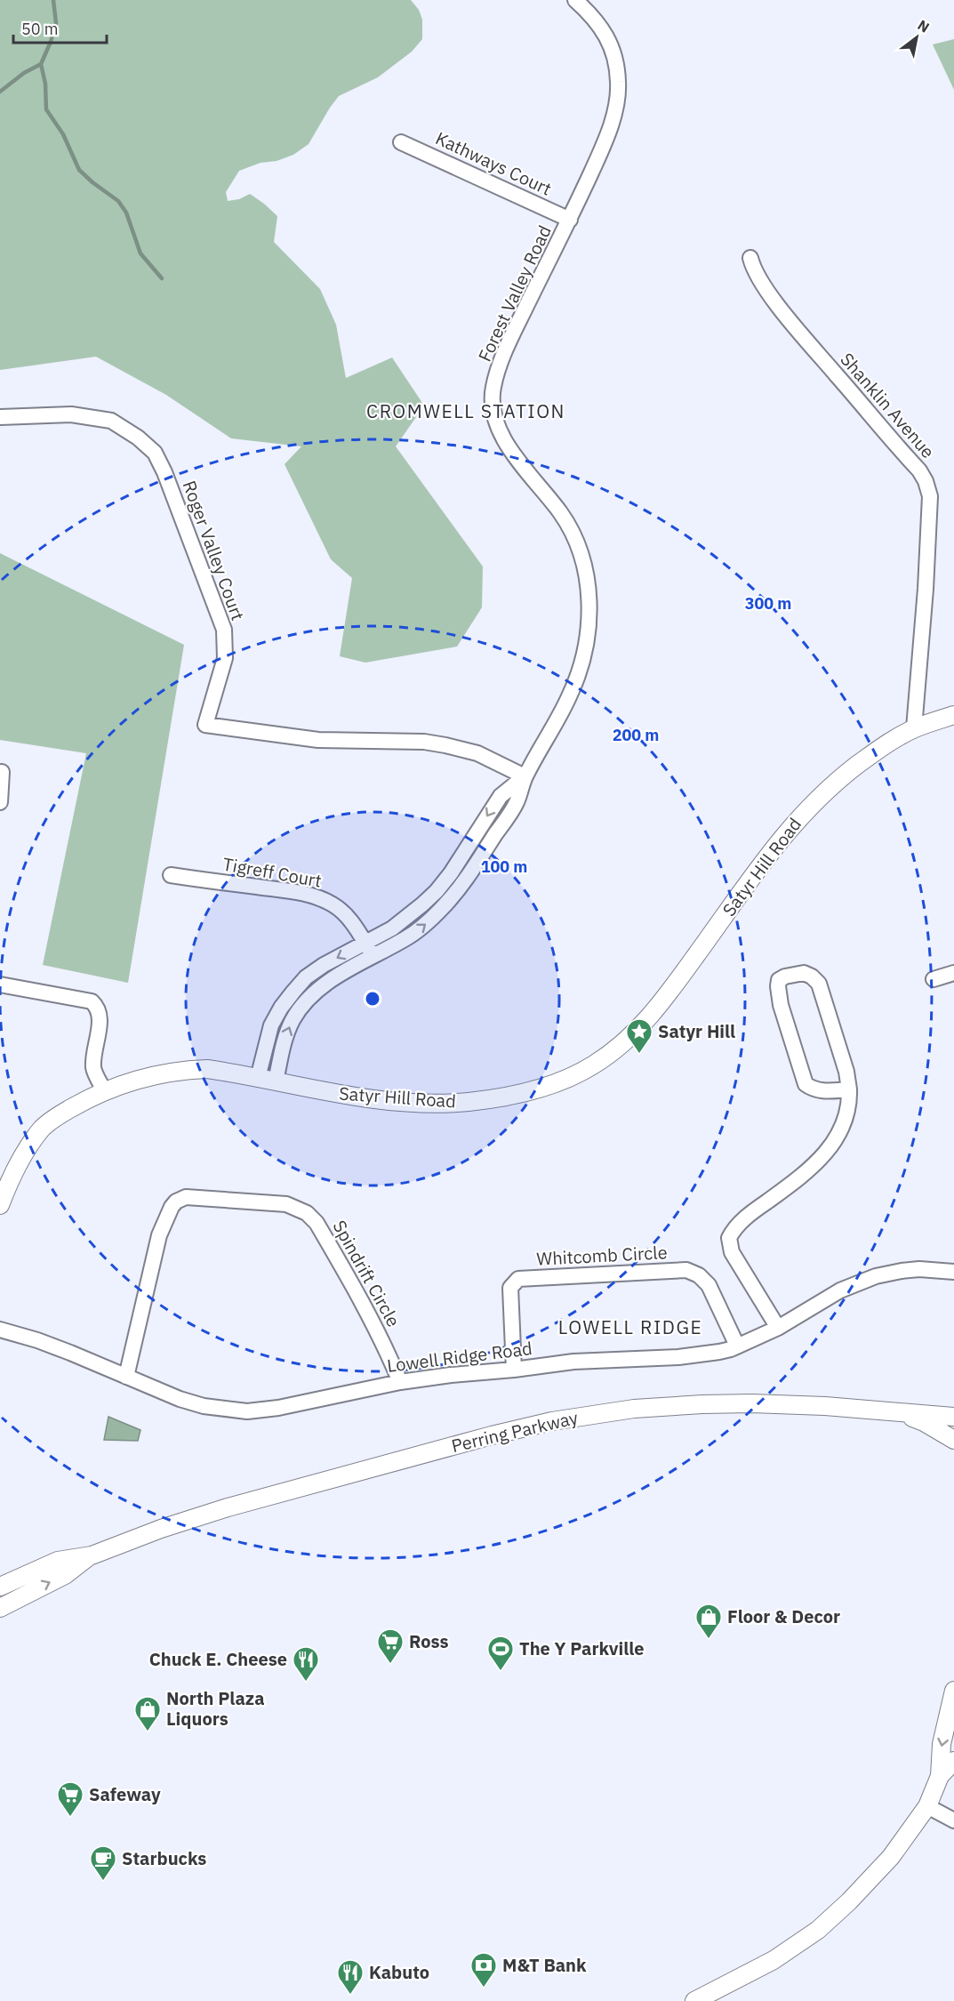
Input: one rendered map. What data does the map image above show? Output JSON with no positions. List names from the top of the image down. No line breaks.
{"streets":{"street":["Kathways Court","Forest Valley Road","Shanklin Avenue","Roger Valley Court","Satyr Hill Road","Tigreff Court","Whitcomb Circle","Spindrift Circle","Lowell Ridge Road","Perring Parkway"]},"crossings":[["Kathways Court","Forest Valley Road"],["Forest Valley Road","Roger Valley Court"],["Forest Valley Road","Satyr Hill Road"],["Forest Valley Road","Tigreff Court"],["Shanklin Avenue","Satyr Hill Road"],["Whitcomb Circle","Lowell Ridge Road"],["Spindrift Circle","Lowell Ridge Road"]],"districts":["CROMWELL STATION","LOWELL RIDGE"],"places":{"place":["Satyr Hill"],"shop":["Floor & Decor","North Plaza Liquors"],"supermarket":["Ross","Safeway"],"sports":["The Y Parkville"],"restaurant":["Chuck E. Cheese","Kabuto"],"cafe":["Starbucks"],"bank":["M&T Bank"]},"scale_bar":"50 m","north":"top right","rings":["300 m","200 m","100 m"]}
